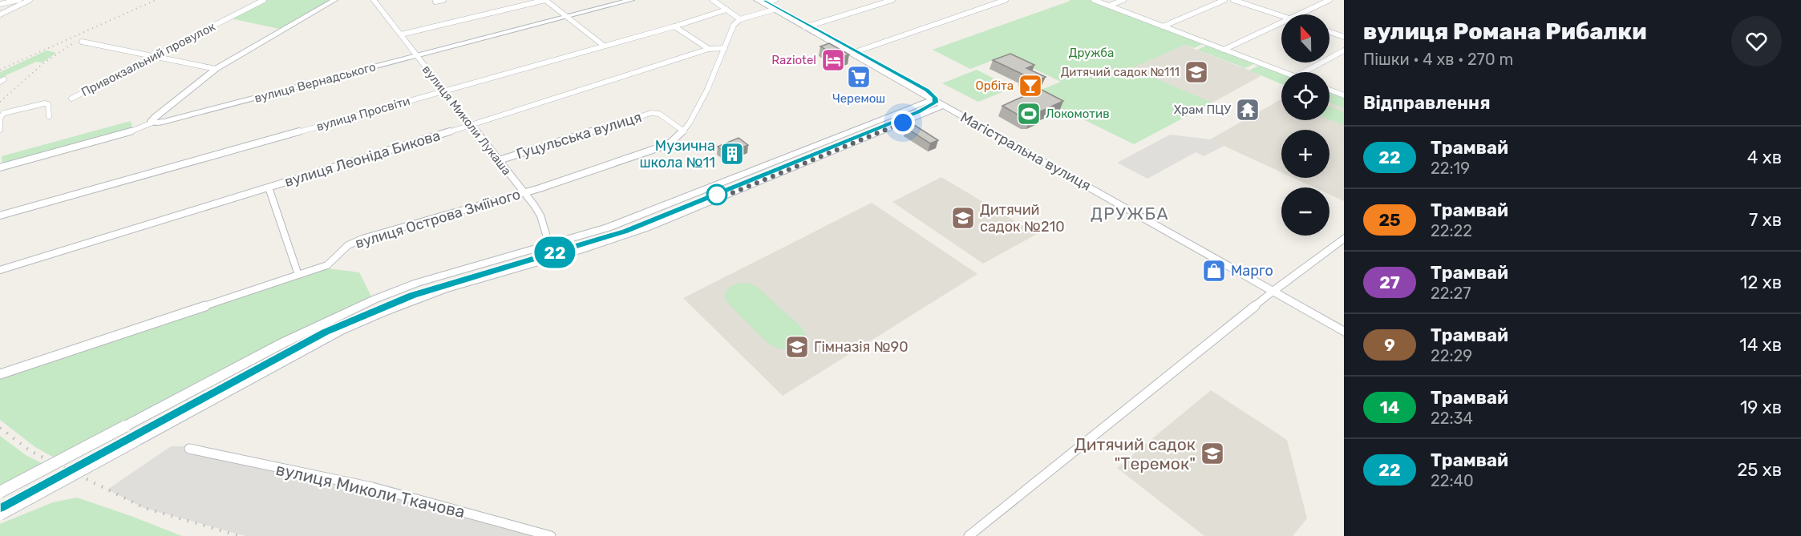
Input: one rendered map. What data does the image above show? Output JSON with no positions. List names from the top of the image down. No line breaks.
{"streets":{"main road":["вулиця Вернадського","Магістральна вулиця"],"street":["Привокзальний провулок","вулиця Просвіти","вулиця Миколи Лукаша","Гуцульська вулиця","вулиця Леоніда Бикова","вулиця Острова Зміїного","вулиця Миколи Ткачова"]},"crossings":[["вулиця Вернадського","вулиця Миколи Лукаша"],["вулиця Просвіти","вулиця Миколи Лукаша"],["вулиця Миколи Лукаша","Гуцульська вулиця"],["вулиця Миколи Лукаша","вулиця Леоніда Бикова"],["вулиця Миколи Лукаша","вулиця Острова Зміїного"],["Гуцульська вулиця","вулиця Острова Зміїного"],["вулиця Леоніда Бикова","вулиця Острова Зміїного"]],"districts":["ДРУЖБА"],"parks":["Дружба"],"places":{"hotel":["Raziotel"],"school or university":["Дитячий садок №111","Дитячий садок №210","Гімназія №90","Дитячий садок \"Теремок\""],"supermarket":["Черемош"],"bar":["Орбіта"],"temple":["Храм ПЦУ"],"sports":["Локомотив"],"building":["Музична школа №11"],"shop":["Марго"]},"lines":["tram line 22"],"north":"top","page":{"on_map":"22","heading":[["вулиця Романа Рибалки","Пішки · 4 хв · 270 m"],"Відправлення"],"map_buttons":["+","−"],"list":[{"mark":"22","name":"Трамвай","note":"22:19","value":"4 хв"},{"mark":"25","name":"Трамвай","note":"22:22","value":"7 хв"},{"mark":"27","name":"Трамвай","note":"22:27","value":"12 хв"},{"mark":"9","name":"Трамвай","note":"22:29","value":"14 хв"},{"mark":"14","name":"Трамвай","note":"22:34","value":"19 хв"},{"mark":"22","name":"Трамвай","note":"22:40","value":"25 хв"}]}}
